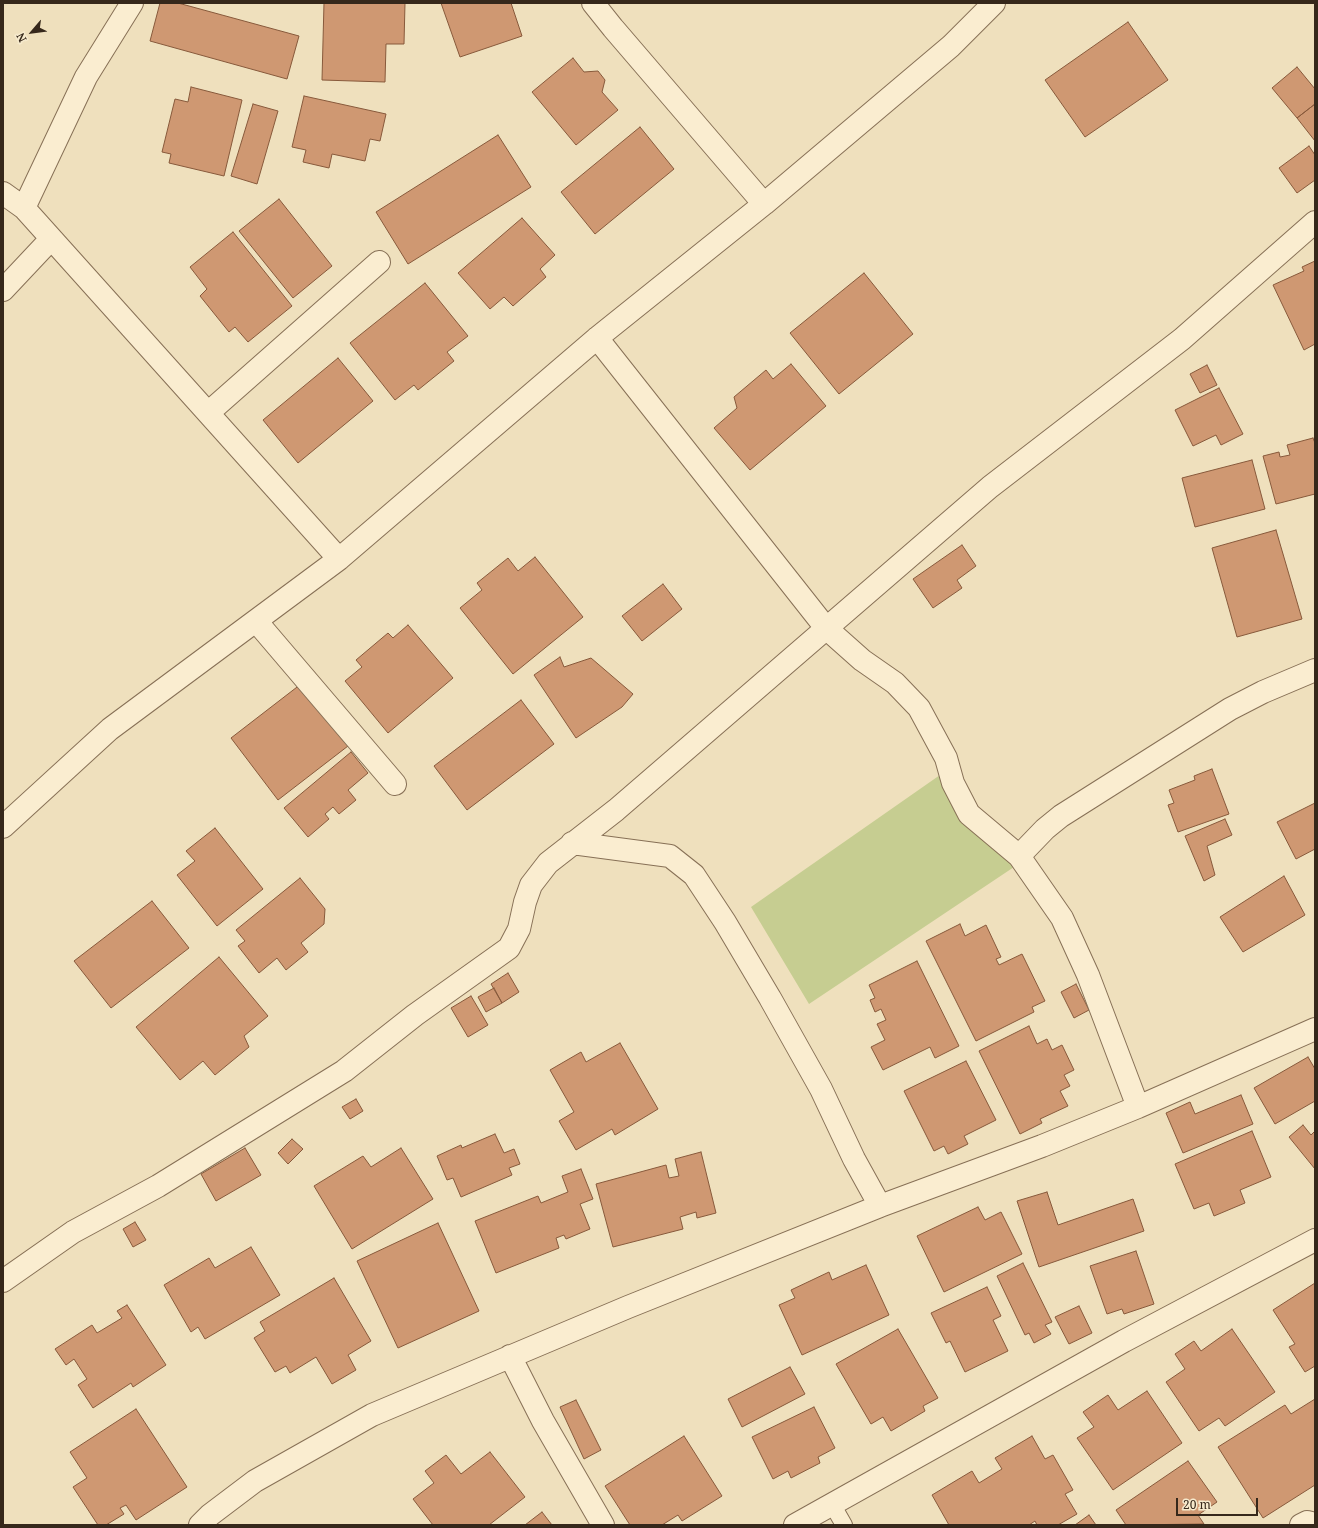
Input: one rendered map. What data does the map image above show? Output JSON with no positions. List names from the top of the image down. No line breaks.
{"scale_bar":"20 m","north":"bottom left"}
